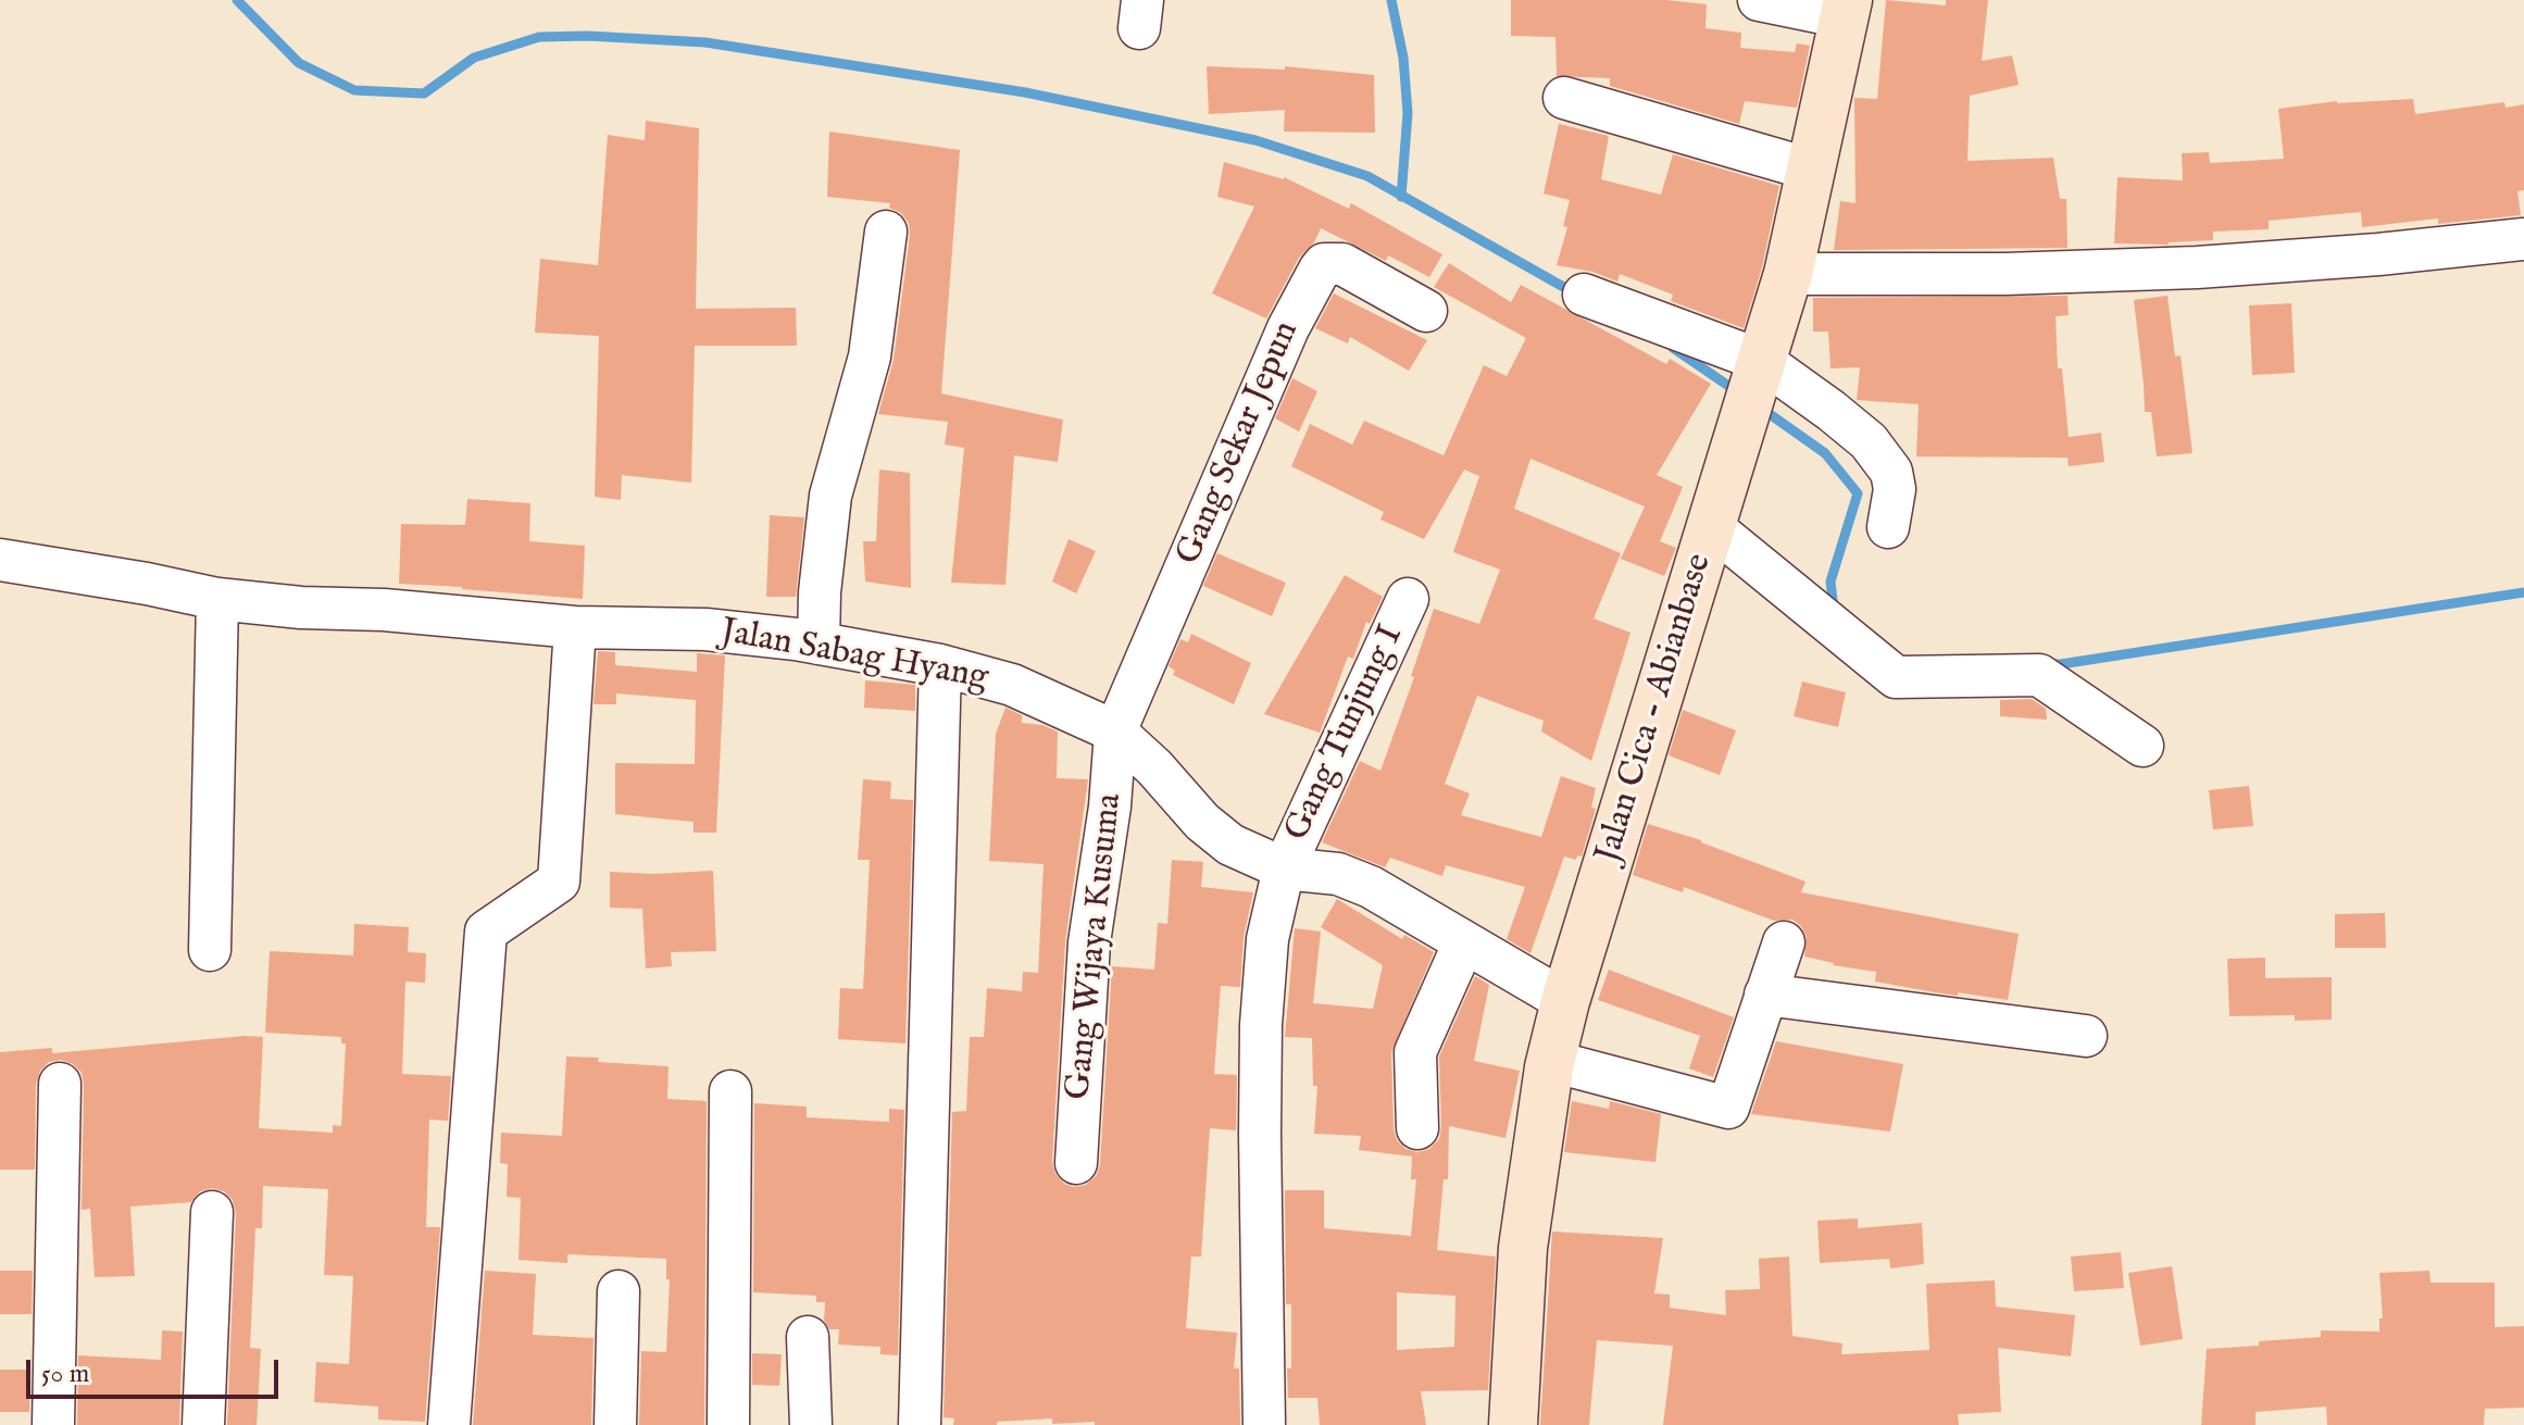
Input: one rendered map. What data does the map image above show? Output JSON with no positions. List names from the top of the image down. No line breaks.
{"streets":{"street":["Gang Sekar Jepun","Jalan Sabag Hyang","Jalan Cica - Abianbase","Gang Tunjung I","Gang Wijaya Kusuma"]},"crossings":[["Gang Sekar Jepun","Jalan Sabag Hyang"],["Gang Sekar Jepun","Gang Wijaya Kusuma"],["Jalan Sabag Hyang","Jalan Cica - Abianbase"],["Jalan Sabag Hyang","Gang Tunjung I"],["Jalan Sabag Hyang","Gang Wijaya Kusuma"]],"scale_bar":"50 m"}
